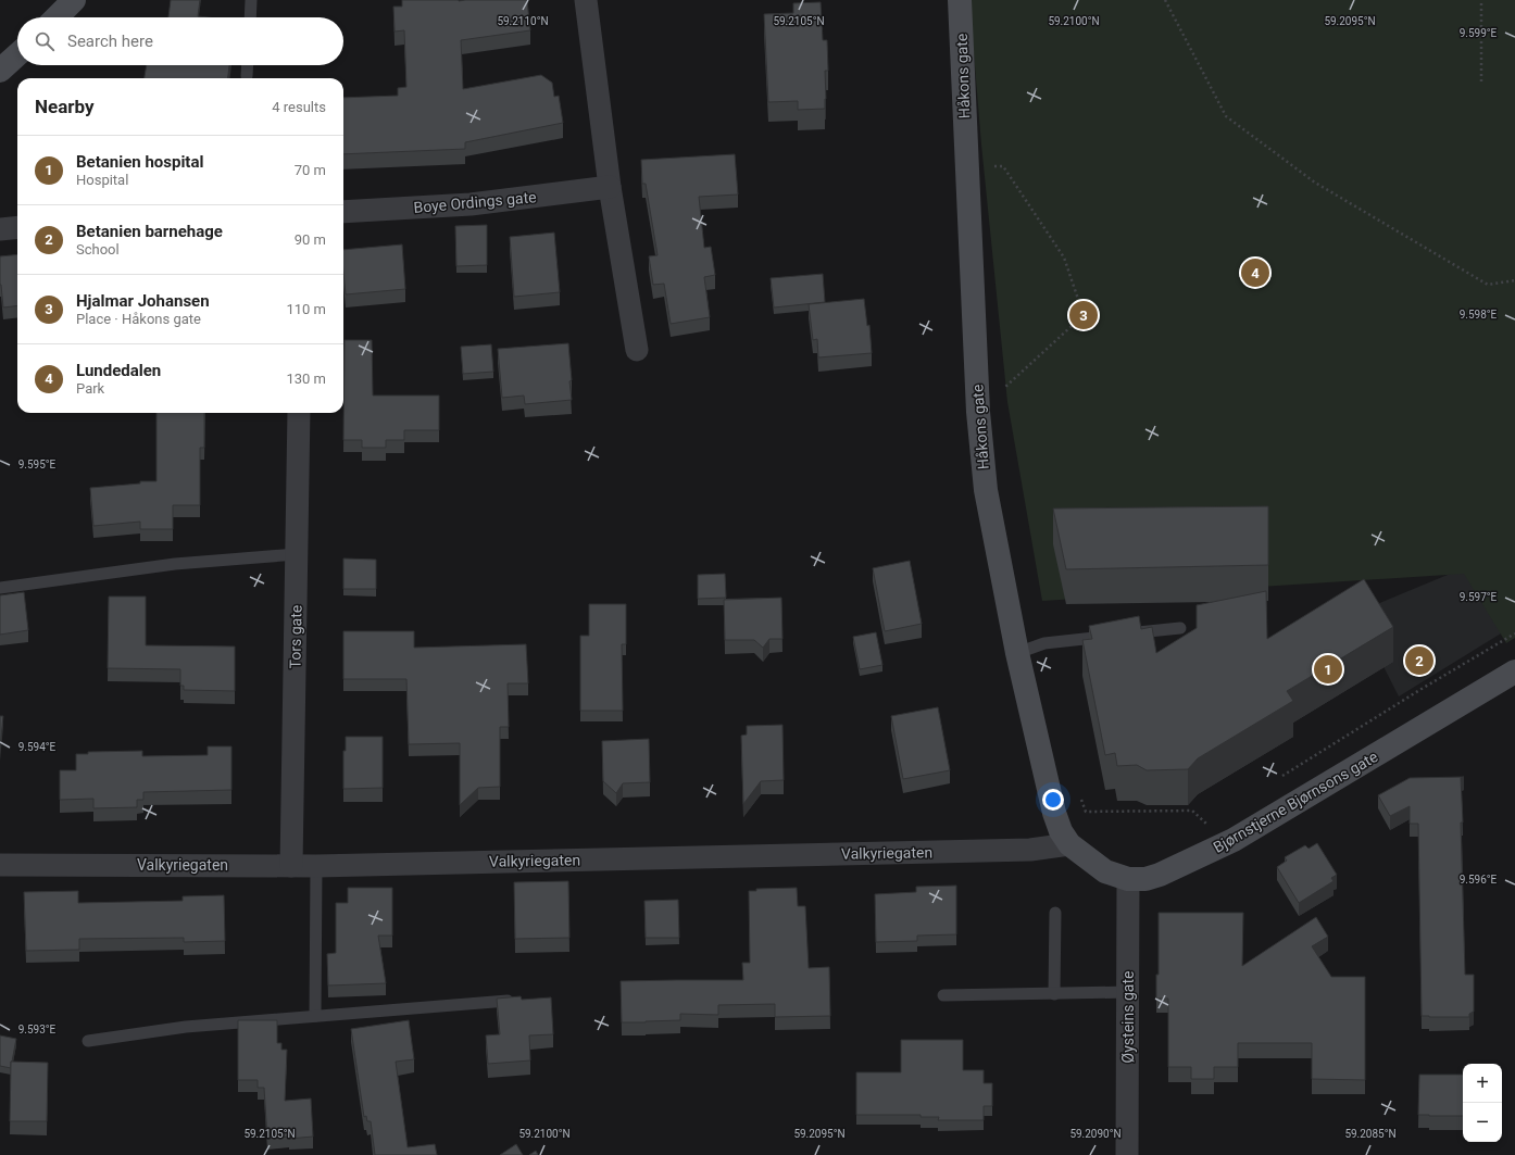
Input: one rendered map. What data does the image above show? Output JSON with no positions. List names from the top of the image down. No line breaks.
{"streets":{"street":["Håkons gate","Boye Ordings gate","Tors gate","Bjørnstjerne Bjørnsons gate","Valkyriegaten","Øysteins gate"]},"crossings":[["Håkons gate","Bjørnstjerne Bjørnsons gate"],["Håkons gate","Valkyriegaten"],["Tors gate","Valkyriegaten"],["Bjørnstjerne Bjørnsons gate","Valkyriegaten"],["Bjørnstjerne Bjørnsons gate","Øysteins gate"]],"page":{"search":"Search here","heading":["Nearby","4 results"],"list":[{"mark":"1","name":"Betanien hospital","note":"Hospital","value":"70 m"},{"mark":"2","name":"Betanien barnehage","note":"School","value":"90 m"},{"mark":"3","name":"Hjalmar Johansen","note":"Place · Håkons gate","value":"110 m"},{"mark":"4","name":"Lundedalen","note":"Park","value":"130 m"}],"pins":["4","3","2","1"],"map_buttons":["+","−"]},"coordinates":["59.2110°N","59.2105°N","59.2100°N","59.2095°N","9.599°E","9.598°E","9.595°E","9.597°E","9.594°E","9.596°E","9.593°E","59.2090°N","59.2085°N"]}
